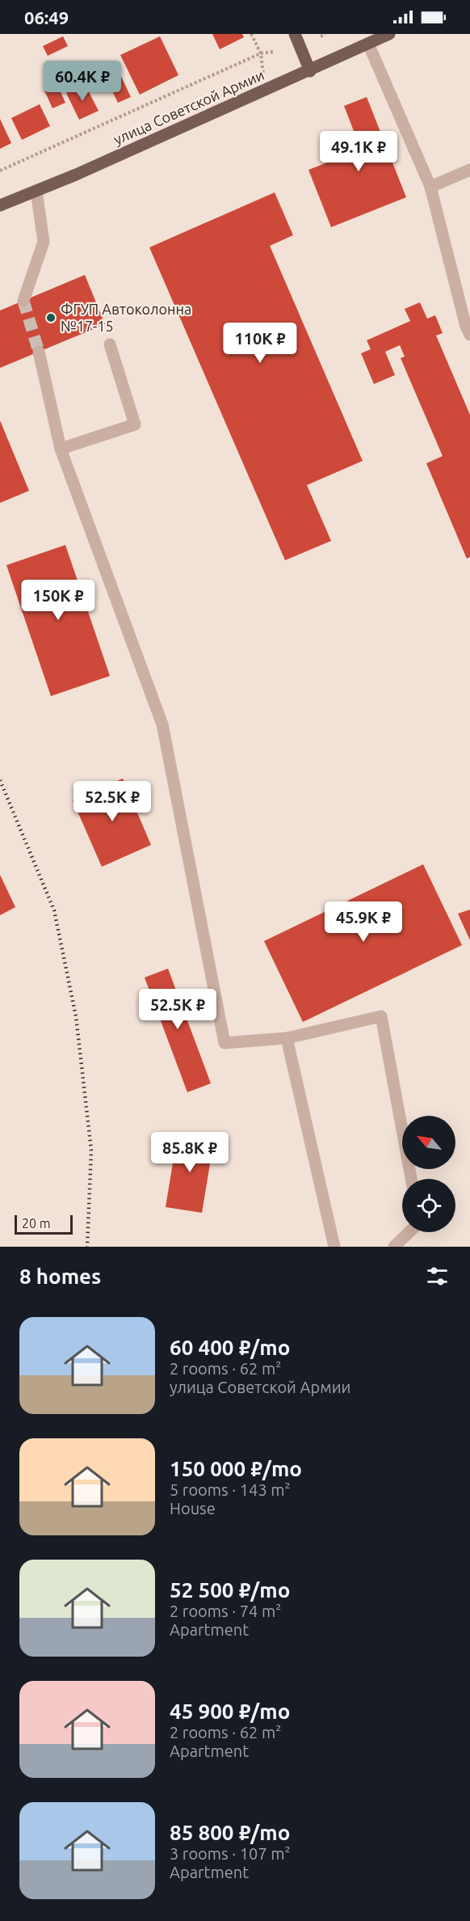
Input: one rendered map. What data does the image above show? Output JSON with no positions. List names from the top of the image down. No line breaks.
{"streets":{"main road":["улица Советской Армии"]},"places":["ФГУП Автоколонна №17-15"],"scale_bar":"20 m","north":"top left","page":{"status":"06:49","price":["60.4K ₽","49.1K ₽","110K ₽","150K ₽","52.5K ₽","45.9K ₽","52.5K ₽","85.8K ₽"],"scale":"20 m","heading":"8 homes","list":[{"name":"60 400 ₽/mo","note":"2 rooms · 62 m² · улица Советской Армии"},{"name":"150 000 ₽/mo","note":"5 rooms · 143 m² · House"},{"name":"52 500 ₽/mo","note":"2 rooms · 74 m² · Apartment"},{"name":"45 900 ₽/mo","note":"2 rooms · 62 m² · Apartment"},{"name":"85 800 ₽/mo","note":"3 rooms · 107 m² · Apartment"}]}}
